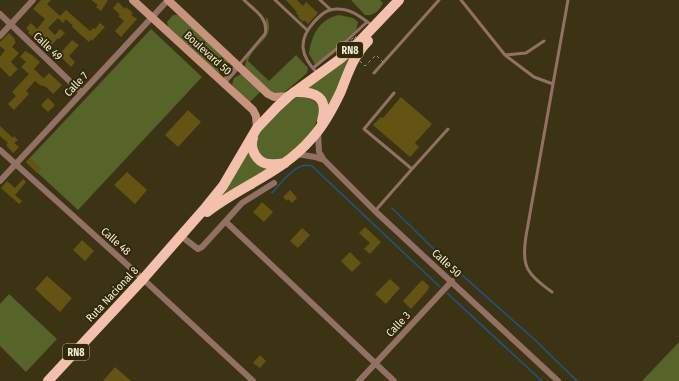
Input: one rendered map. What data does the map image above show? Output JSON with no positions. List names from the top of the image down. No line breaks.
{"streets":{"highway":["RN8","Ruta Nacional 8"],"main road":["Boulevard 50"],"street":["Calle 49","Calle 7","Calle 48","Calle 50","Calle 3"]},"crossings":[["Calle 49","Calle 7"],["Boulevard 50","Calle 7"],["Boulevard 50","Ruta Nacional 8"],["Calle 7","Calle 48"],["Calle 48","Ruta Nacional 8"],["Calle 50","Calle 3"]]}
